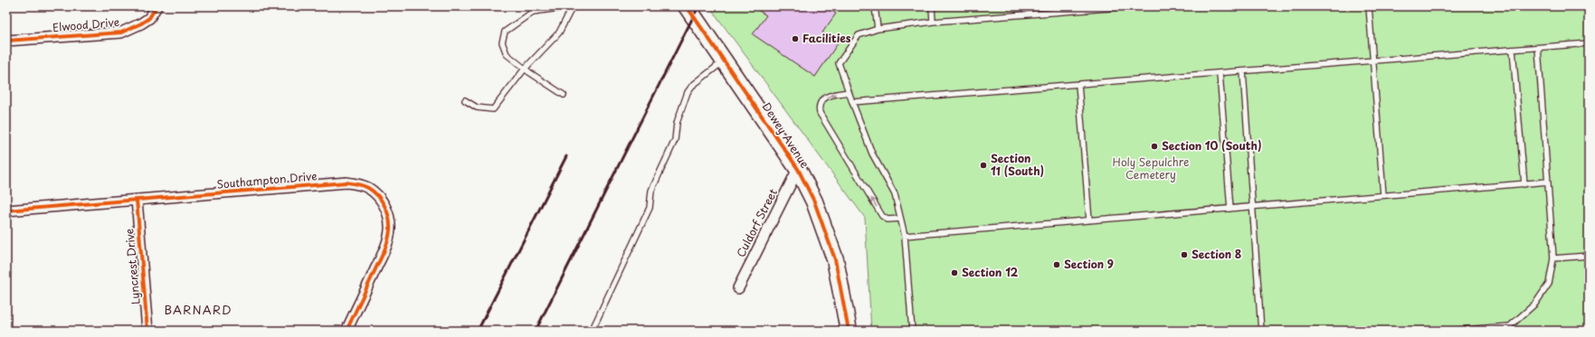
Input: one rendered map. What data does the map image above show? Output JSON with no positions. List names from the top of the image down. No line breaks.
{"streets":{"main road":["Dewey Avenue"],"street":["Elwood Drive","Southampton Drive","Culdorf Street","Lyncrest Drive"]},"crossings":[["Dewey Avenue","Culdorf Street"],["Southampton Drive","Lyncrest Drive"]],"districts":["BARNARD"],"parks":["Holy Sepulchre Cemetery"],"places":["Facilities","Section 10 (South)","Section 11 (South)","Section 8","Section 9","Section 12"]}
